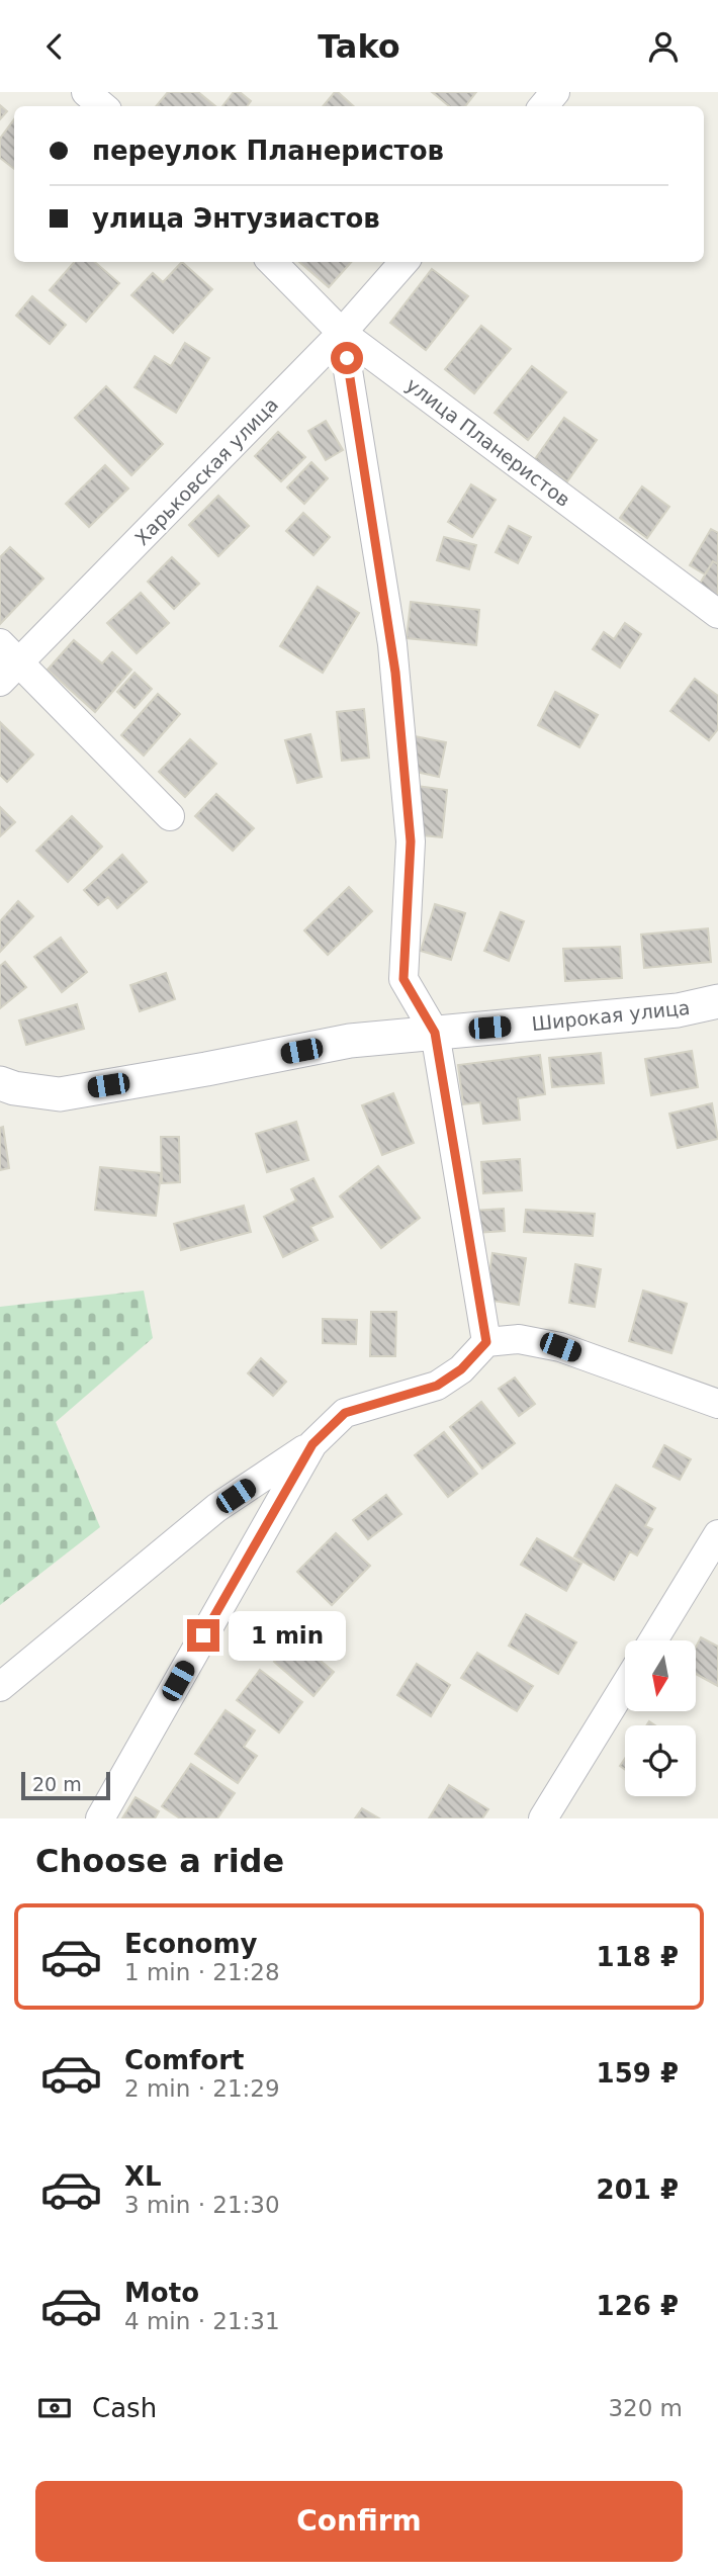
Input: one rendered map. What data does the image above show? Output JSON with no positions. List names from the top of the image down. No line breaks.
{"streets":{"street":["улица Планеристов","Харьковская улица","Широкая улица"]},"crossings":[["улица Планеристов","Харьковская улица"]],"scale_bar":"20 m","north":"bottom","page":{"header":"Tako","banner":["переулок Планеристов","улица Энтузиастов"],"bubble":"1 min","scale":"20 m","heading":"Choose a ride","list":[{"name":"Economy","note":"1 min · 21:28","value":"118 ₽"},{"name":"Comfort","note":"2 min · 21:29","value":"159 ₽"},{"name":"XL","note":"3 min · 21:30","value":"201 ₽"},{"name":"Moto","note":"4 min · 21:31","value":"126 ₽"}],"pay":["Cash","320 m"],"buttons":"Confirm"}}
